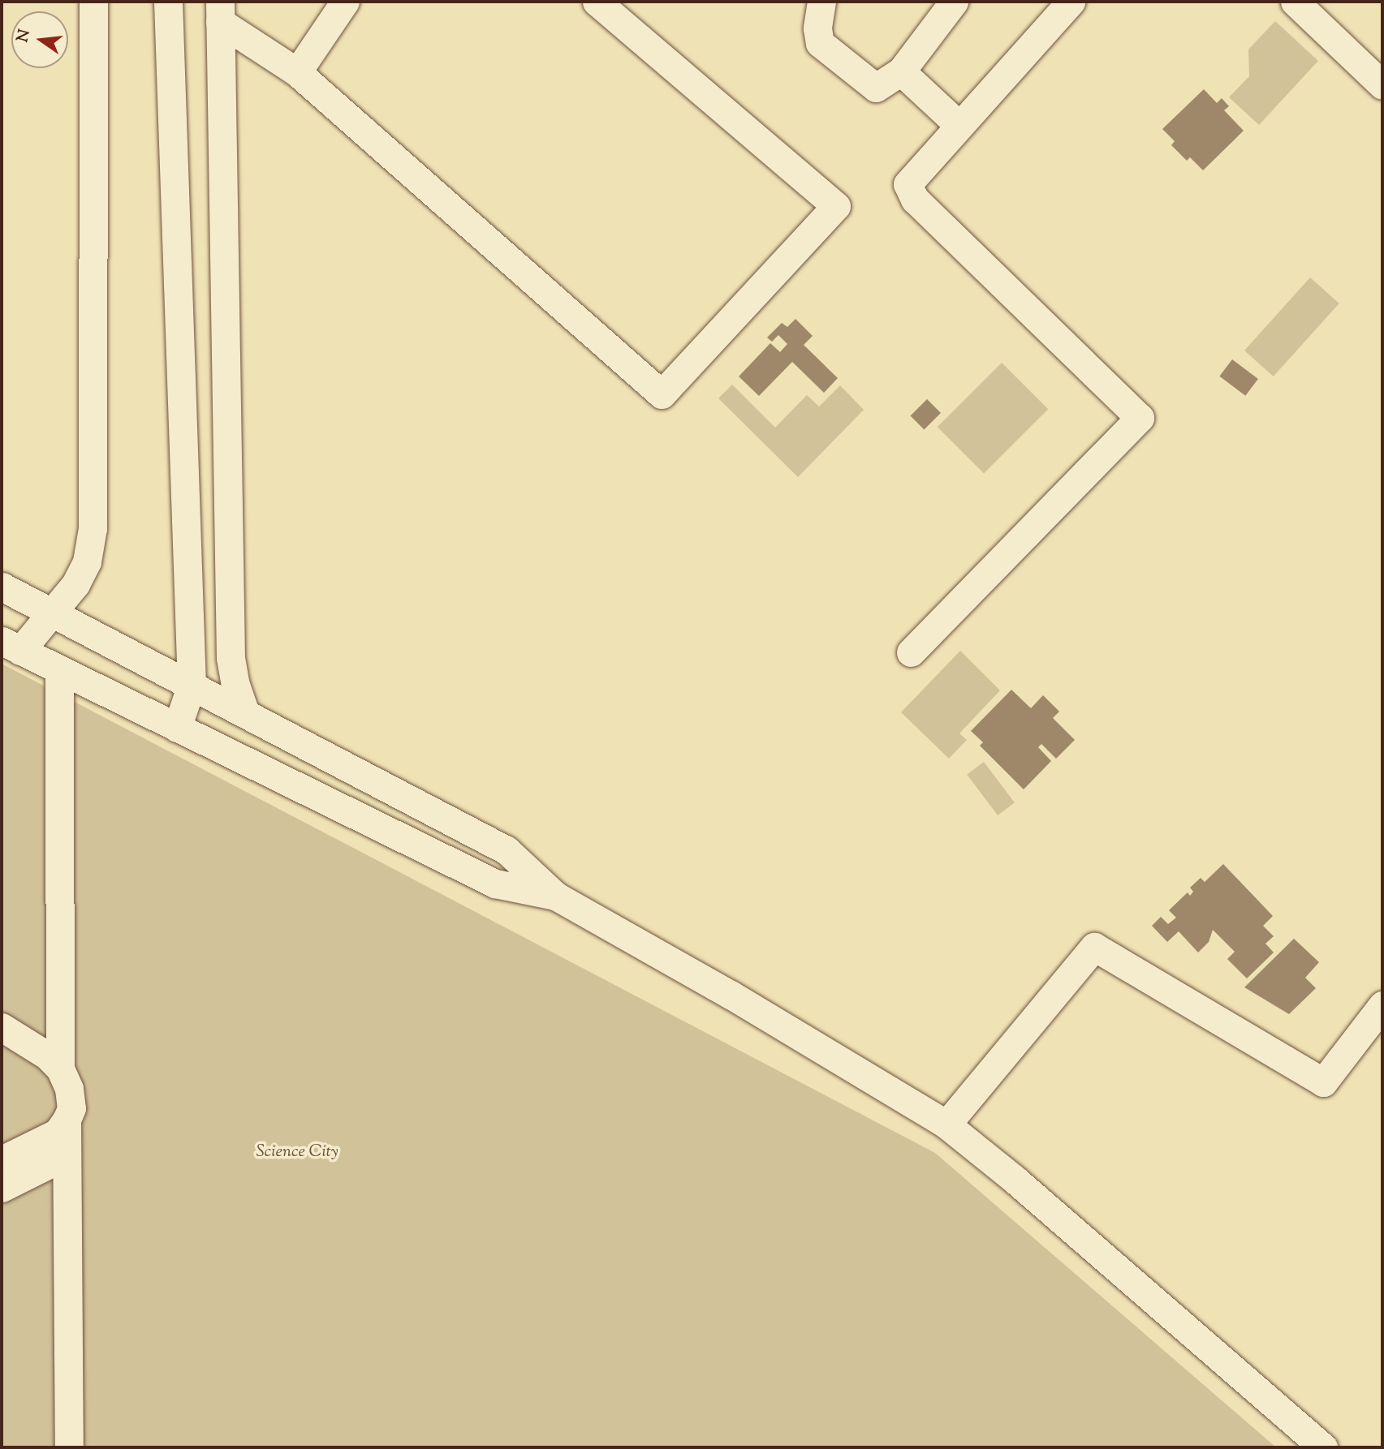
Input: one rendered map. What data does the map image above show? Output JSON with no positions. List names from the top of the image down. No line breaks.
{"parks":["Science City"],"north":"left"}
